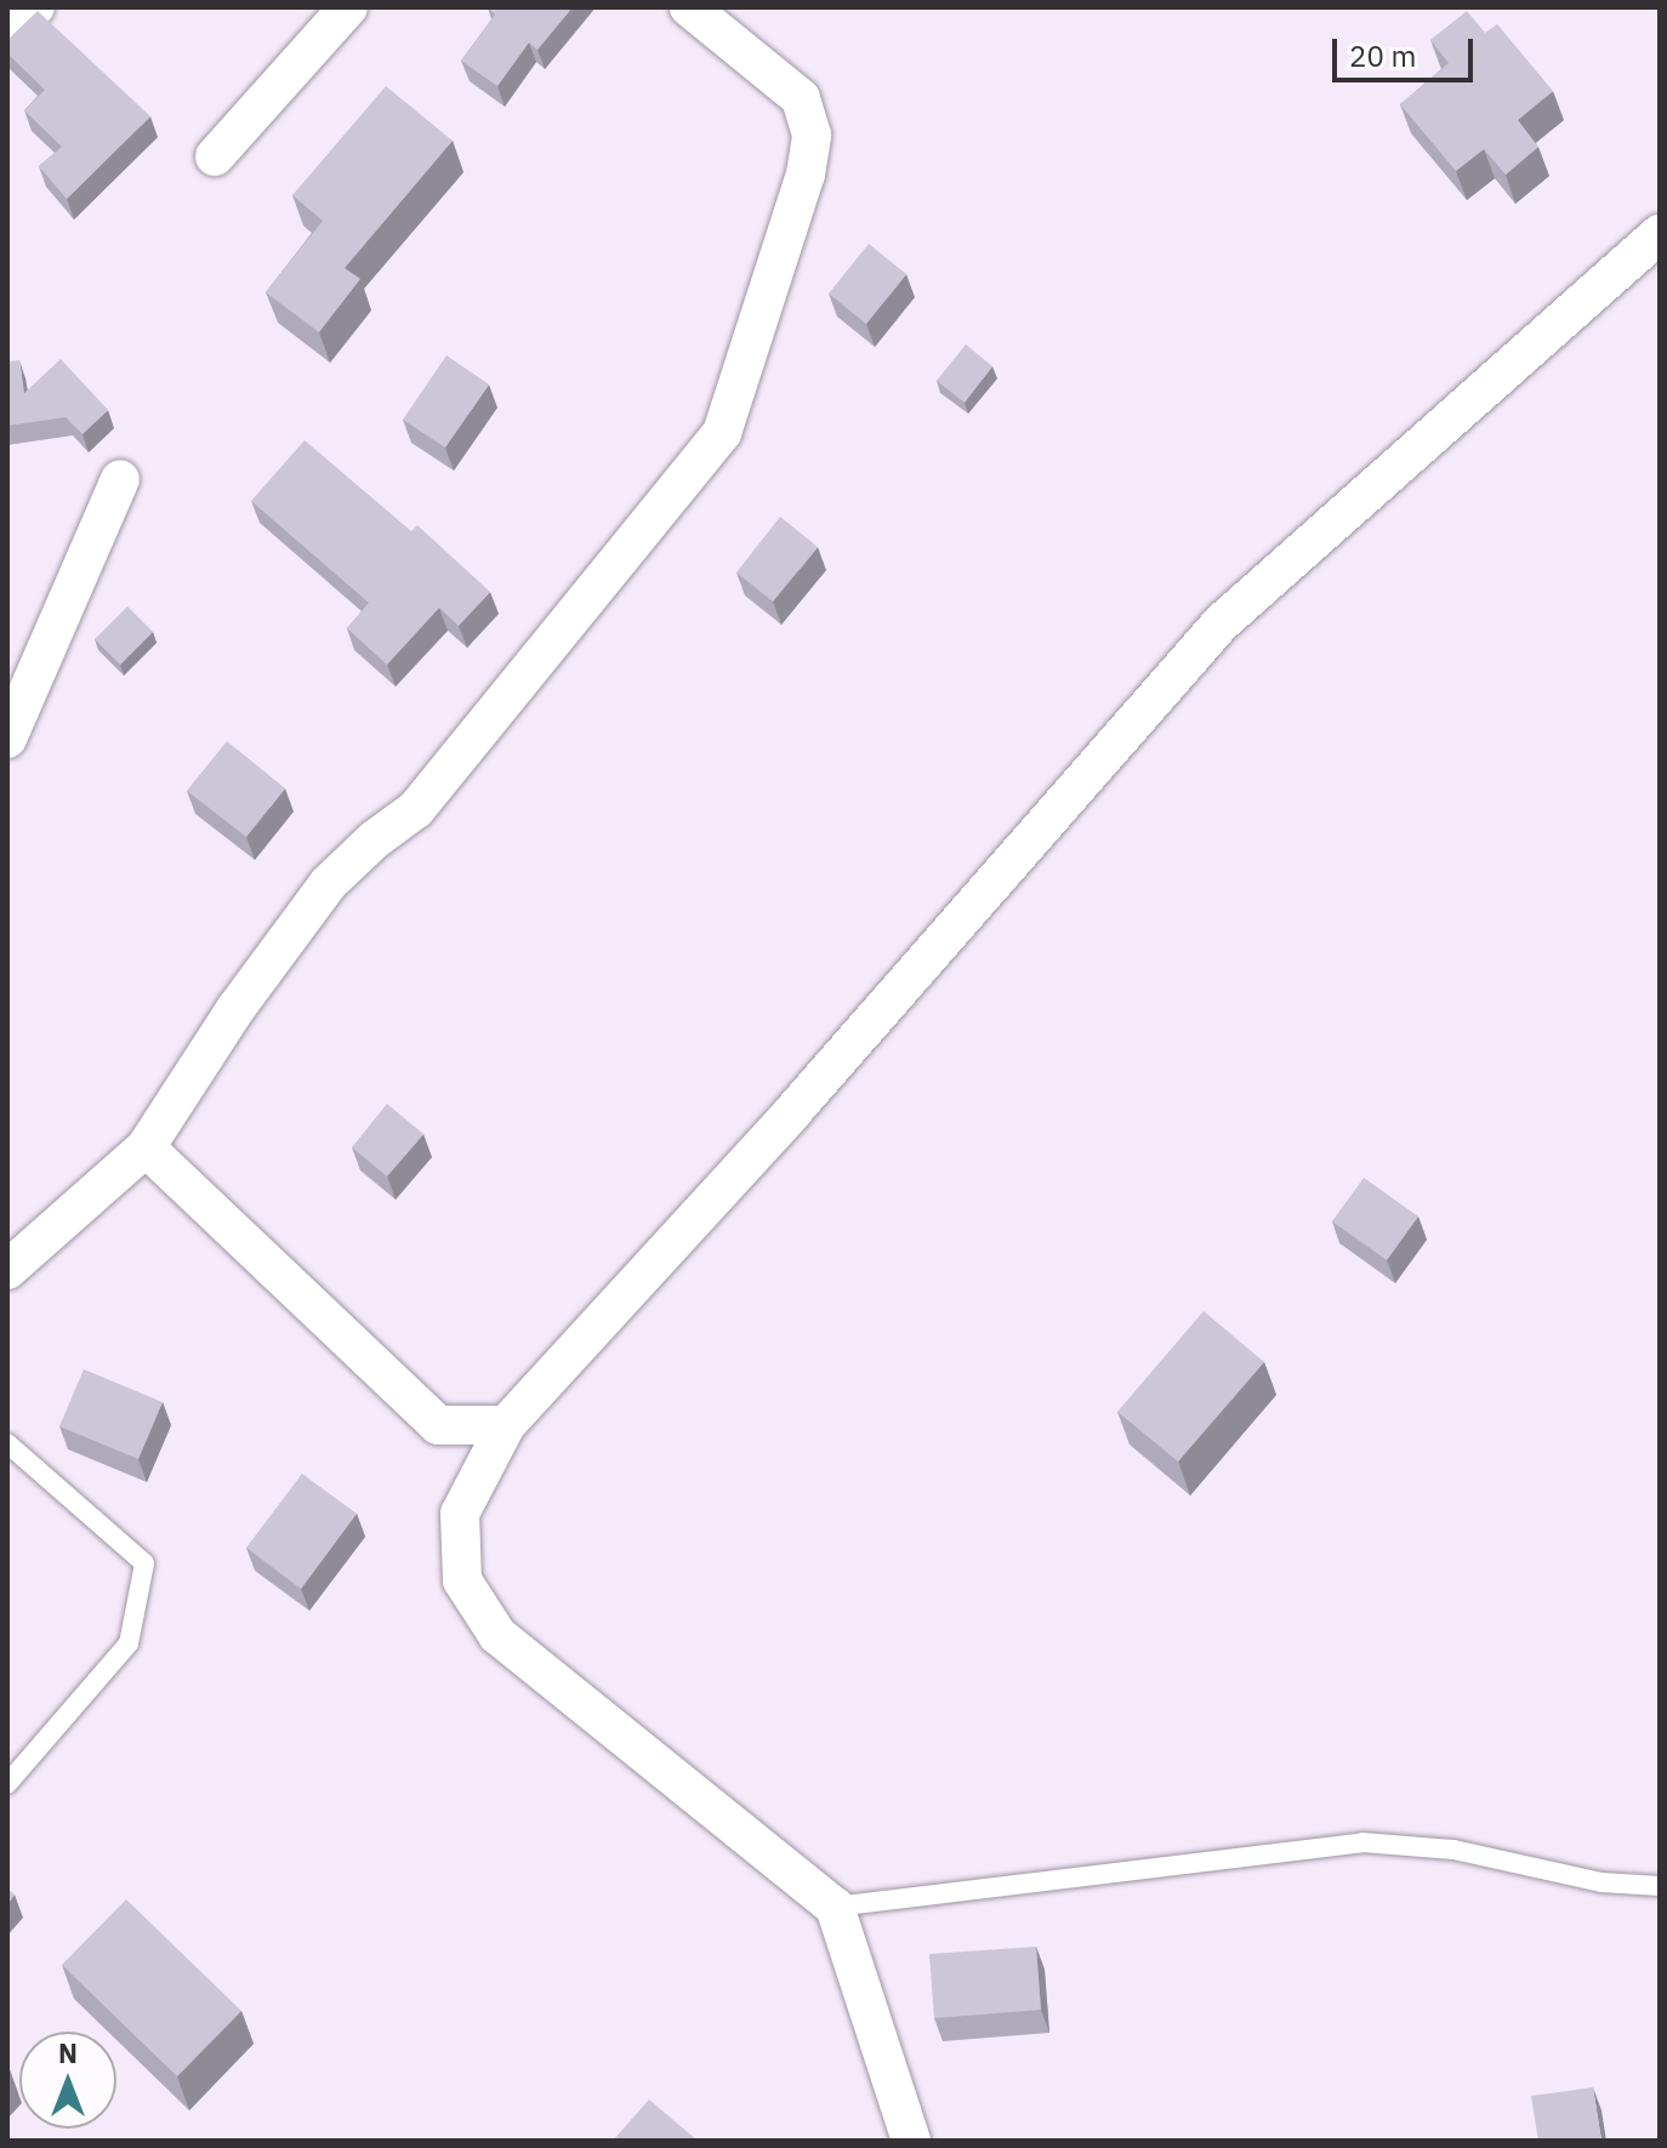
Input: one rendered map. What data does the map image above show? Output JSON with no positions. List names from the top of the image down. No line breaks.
{"scale_bar":"20 m","north":"top"}
